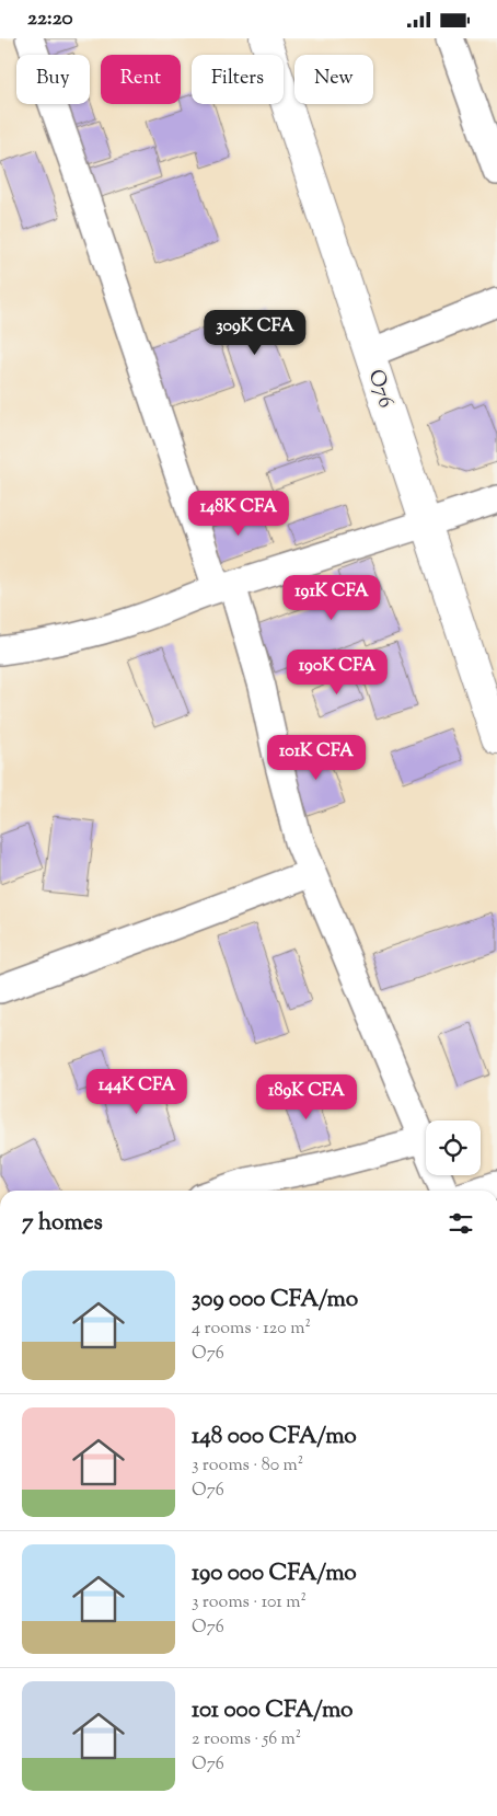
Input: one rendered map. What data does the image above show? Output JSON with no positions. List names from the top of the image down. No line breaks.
{"streets":{"street":["O76"]},"page":{"status":"22:20","chip":["Buy","Rent","Filters","New"],"price":["309K CFA","148K CFA","191K CFA","190K CFA","101K CFA","144K CFA","189K CFA"],"heading":"7 homes","list":[{"name":"309 000 CFA/mo","note":"4 rooms · 120 m² · O76"},{"name":"148 000 CFA/mo","note":"3 rooms · 80 m² · O76"},{"name":"190 000 CFA/mo","note":"3 rooms · 101 m² · O76"},{"name":"101 000 CFA/mo","note":"2 rooms · 56 m² · O76"}]}}
